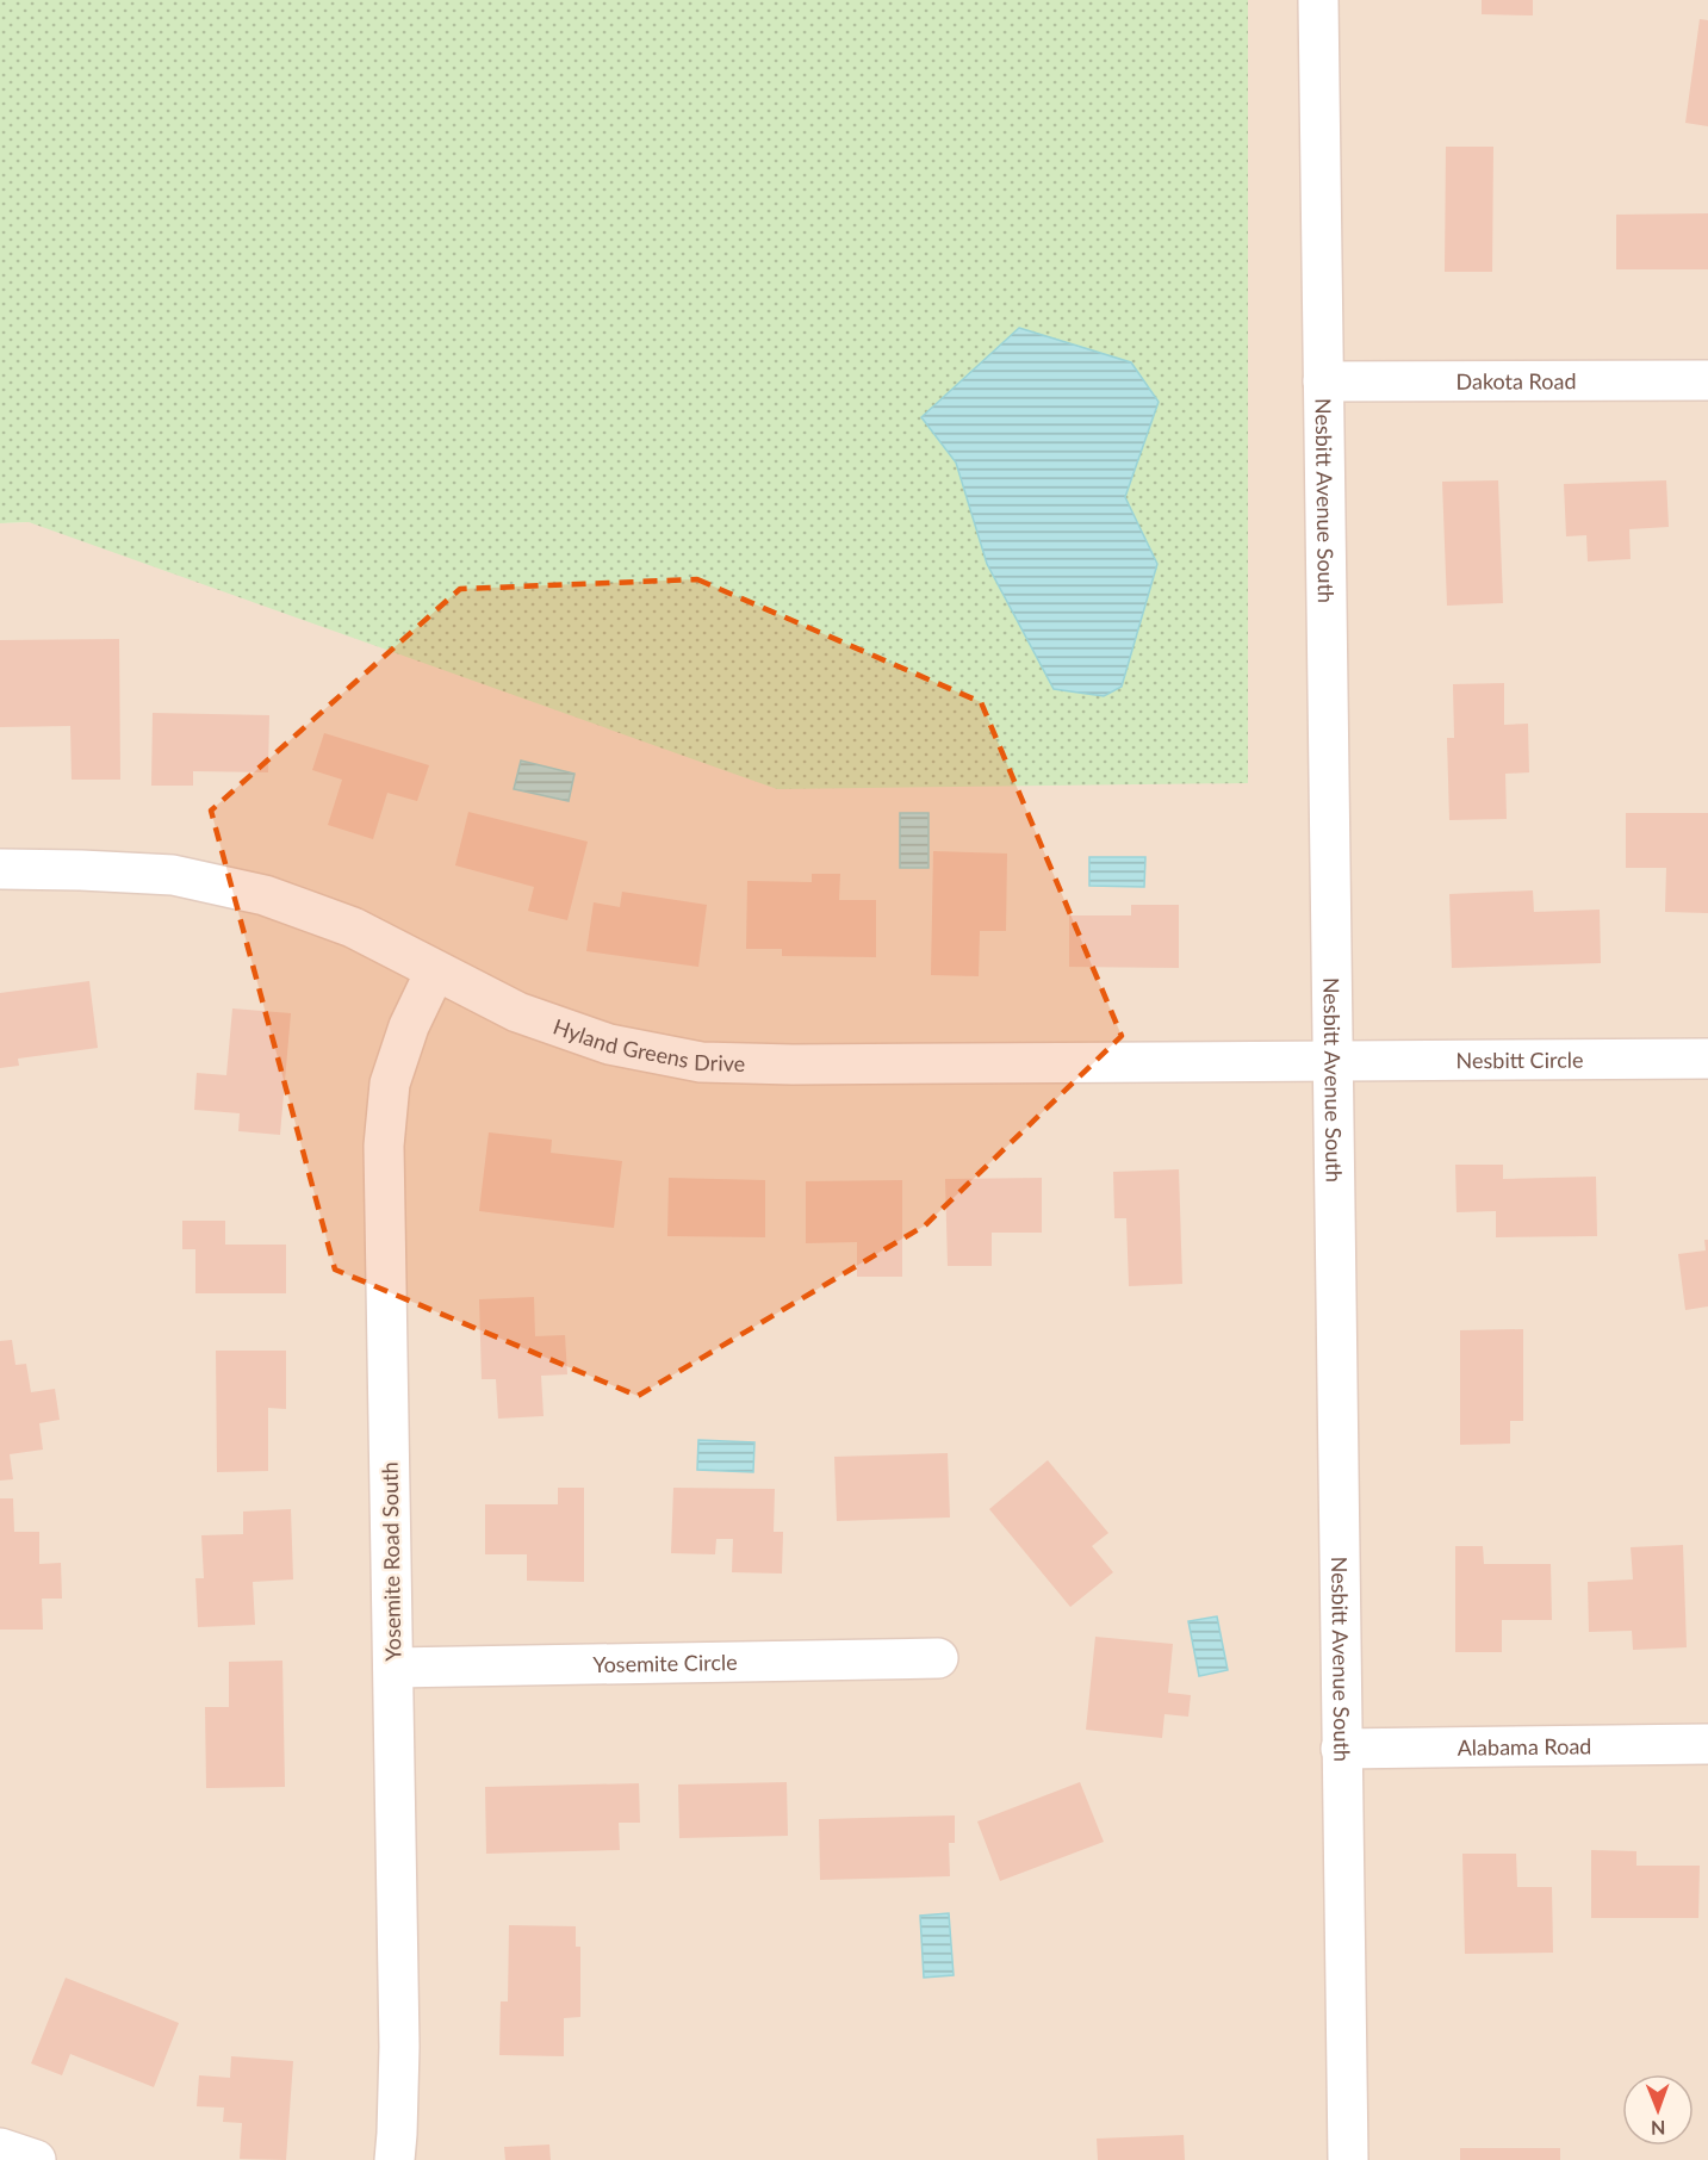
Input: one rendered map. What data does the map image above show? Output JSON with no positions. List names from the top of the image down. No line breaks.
{"streets":{"street":["Dakota Road","Nesbitt Avenue South","Hyland Greens Drive","Nesbitt Circle","Yosemite Road South","Yosemite Circle","Alabama Road"]},"crossings":[["Dakota Road","Nesbitt Avenue South"],["Nesbitt Avenue South","Hyland Greens Drive"],["Nesbitt Avenue South","Nesbitt Circle"],["Nesbitt Avenue South","Alabama Road"],["Hyland Greens Drive","Nesbitt Circle"],["Hyland Greens Drive","Yosemite Road South"],["Yosemite Road South","Yosemite Circle"]],"north":"bottom"}
